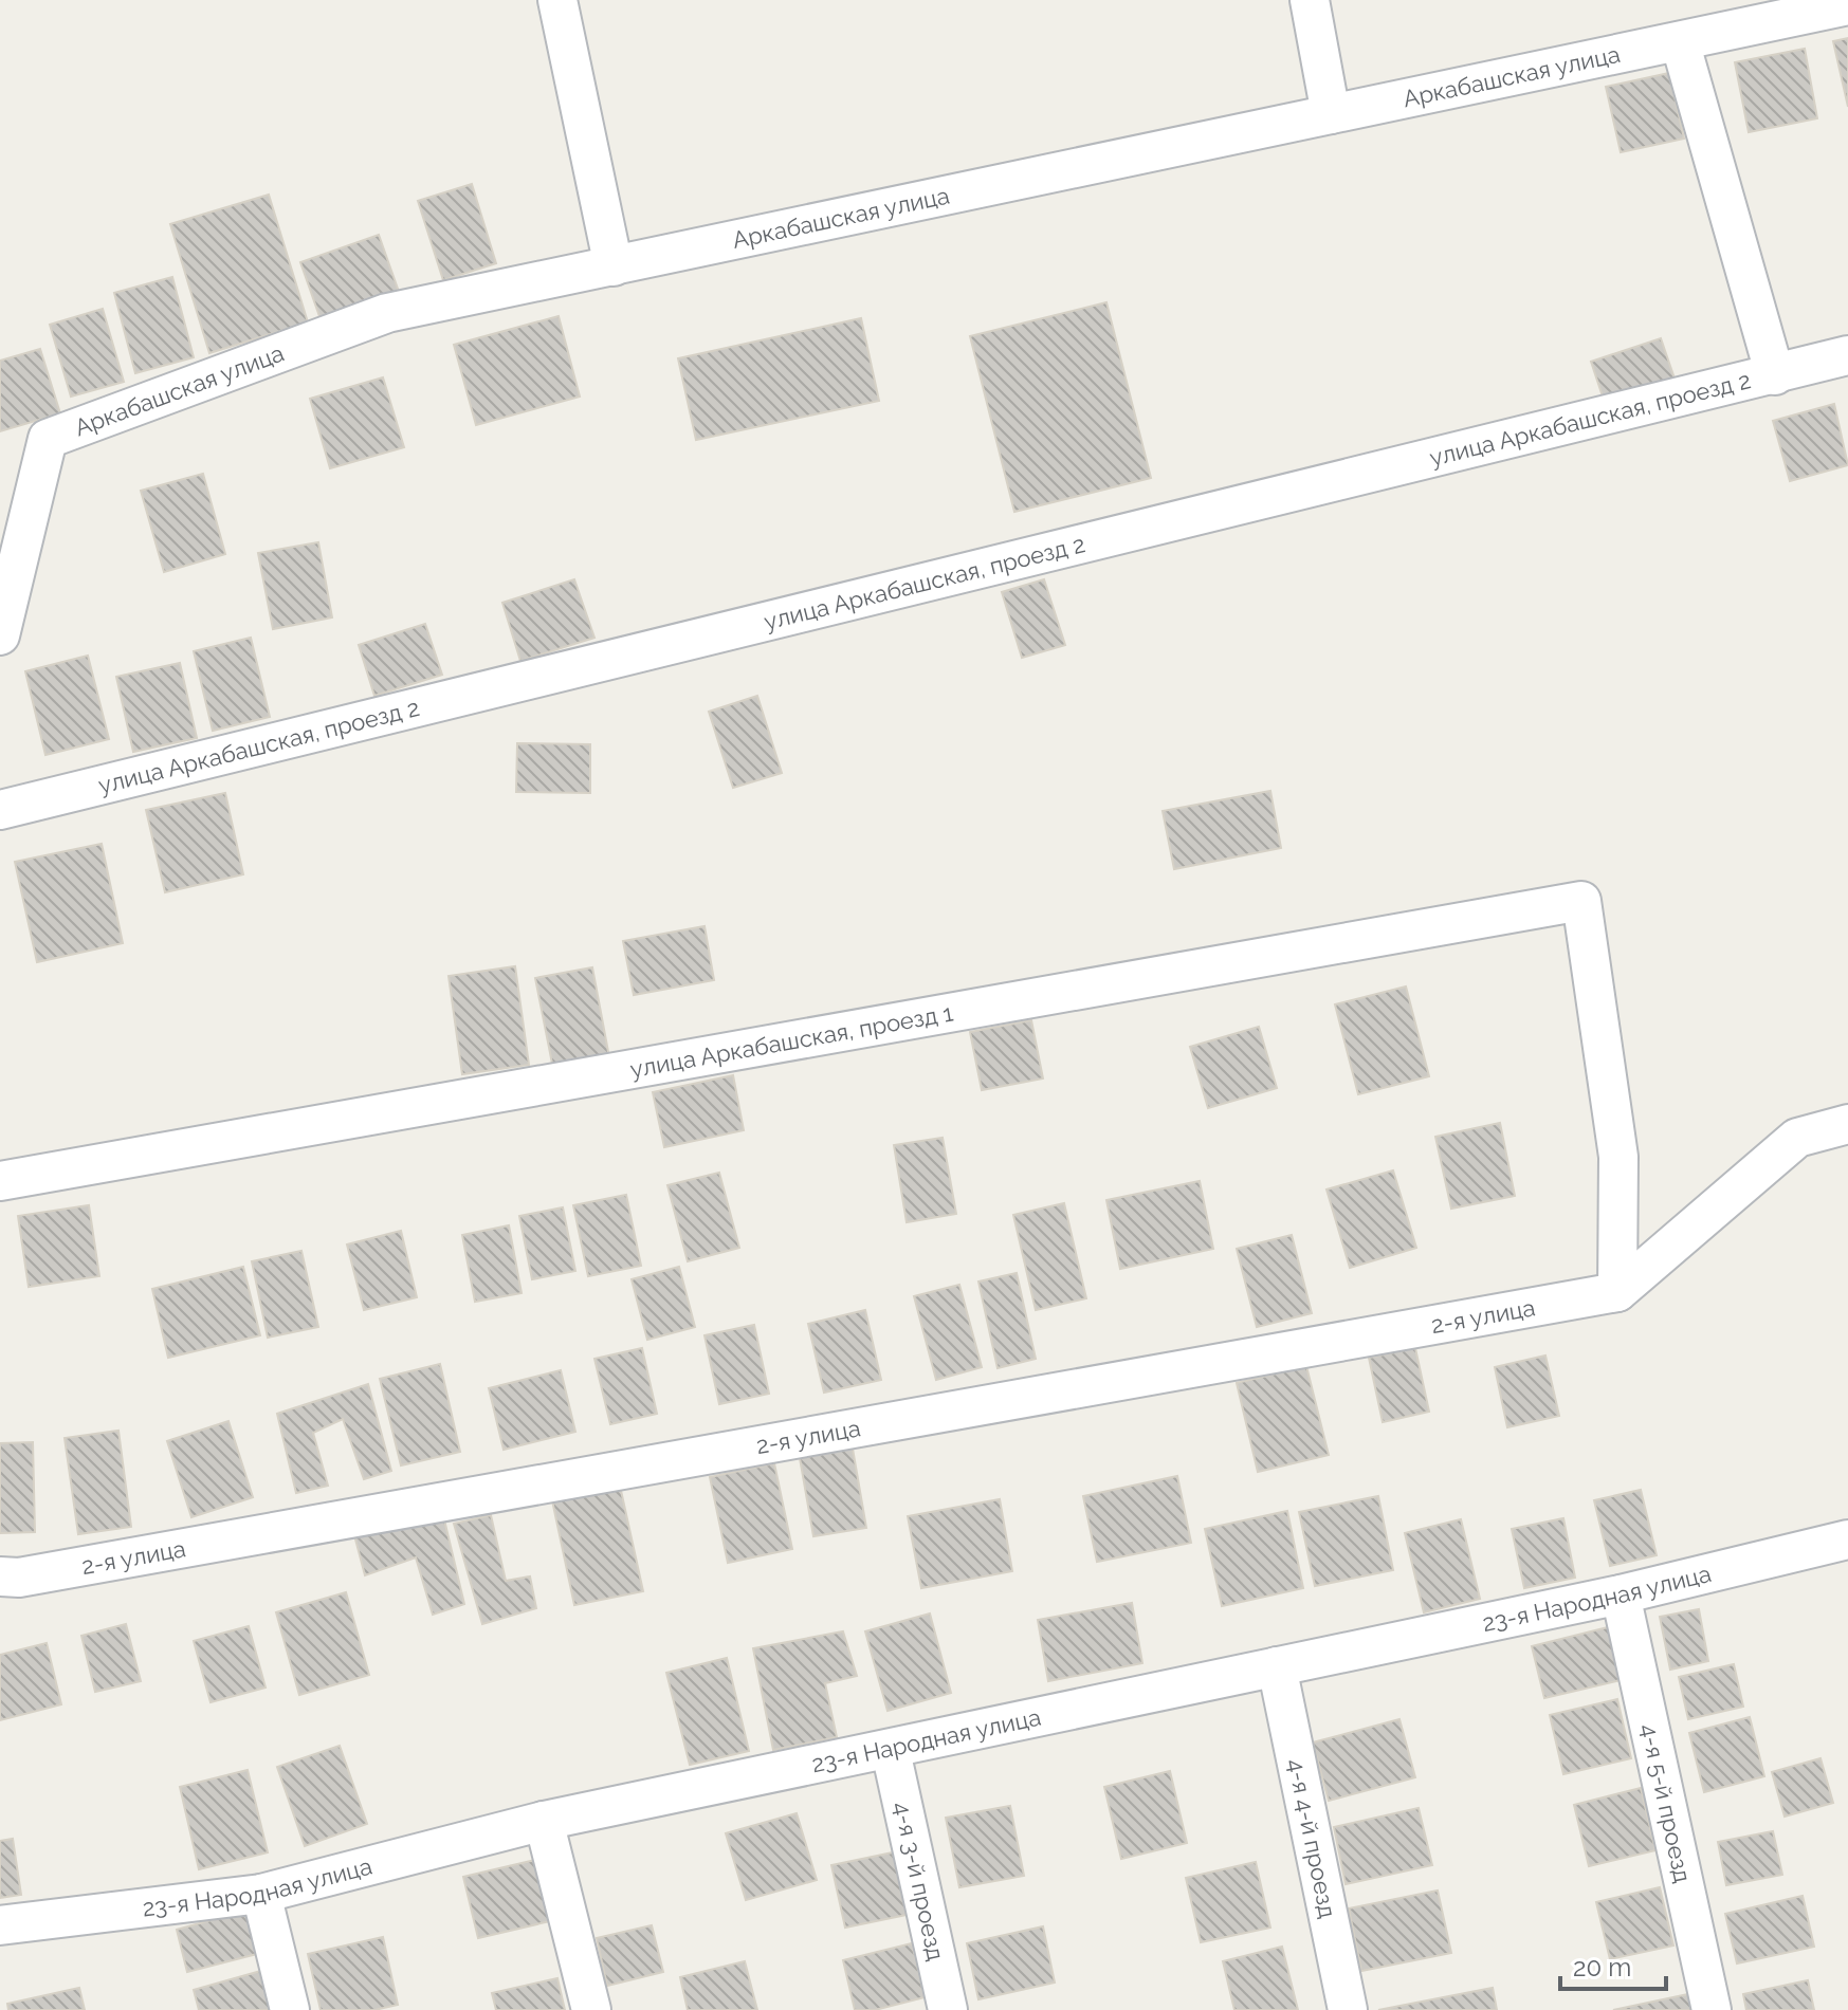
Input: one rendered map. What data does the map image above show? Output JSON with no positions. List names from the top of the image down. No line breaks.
{"streets":{"street":["Аркабашская улица","улица Аркабашская, проезд 2","улица Аркабашская, проезд 1","2-я улица","23-я Народная улица","4-я 5-й проезд","4-я 4-й проезд","4-я 3-й проезд"]},"crossings":[["улица Аркабашская, проезд 1","2-я улица"],["23-я Народная улица","4-я 5-й проезд"],["23-я Народная улица","4-я 4-й проезд"],["23-я Народная улица","4-я 3-й проезд"]],"scale_bar":"20 m"}
